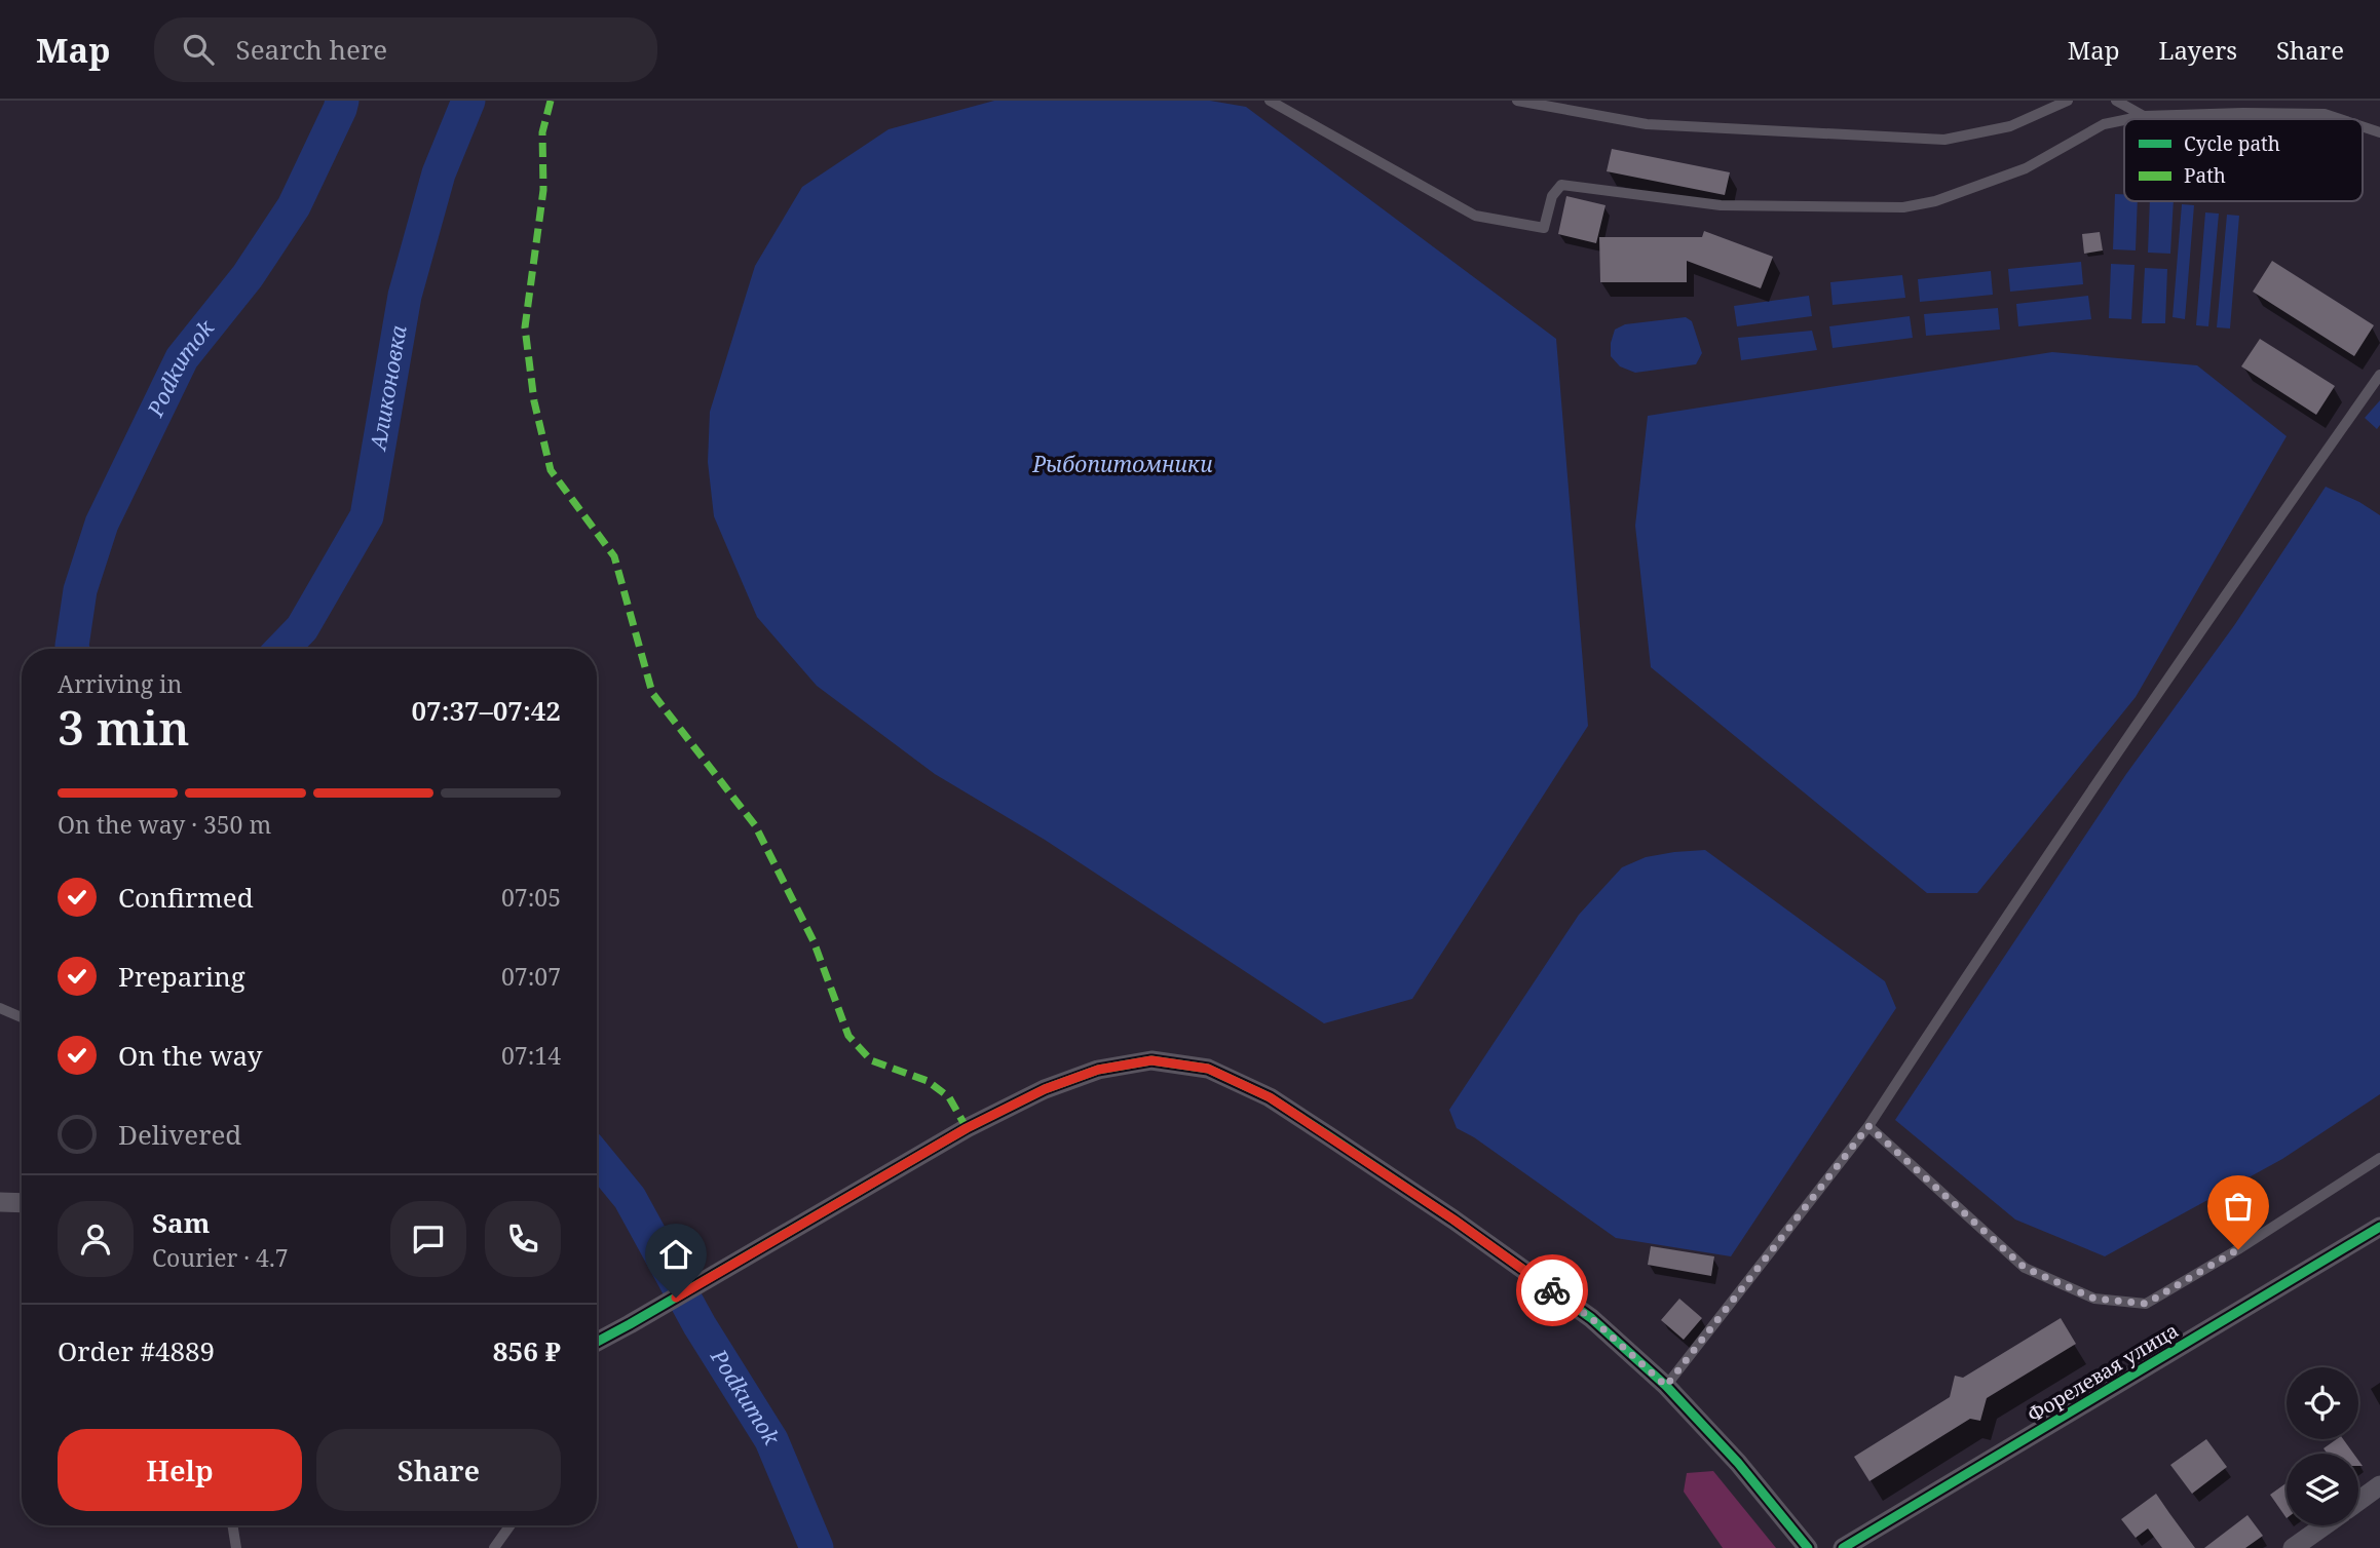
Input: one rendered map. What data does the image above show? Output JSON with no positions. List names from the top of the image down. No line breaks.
{"streets":{"street":["Форелевая улица"]},"water":["Podkumok","Аликоновка","Рыбопитомники"],"legend":["Cycle path","Path"],"page":{"header":"Map","search":"Search here","nav":["Map","Layers","Share"],"heading":["3 min","Arriving in","07:37–07:42"],"panel":["Sam","Courier · 4.7","Order #4889","856 ₽"],"bar":"On the way · 350 m","list":[["Confirmed","07:05"],["Preparing","07:07"],["On the way","07:14"],"Delivered"],"buttons":["Help","Share"]}}
